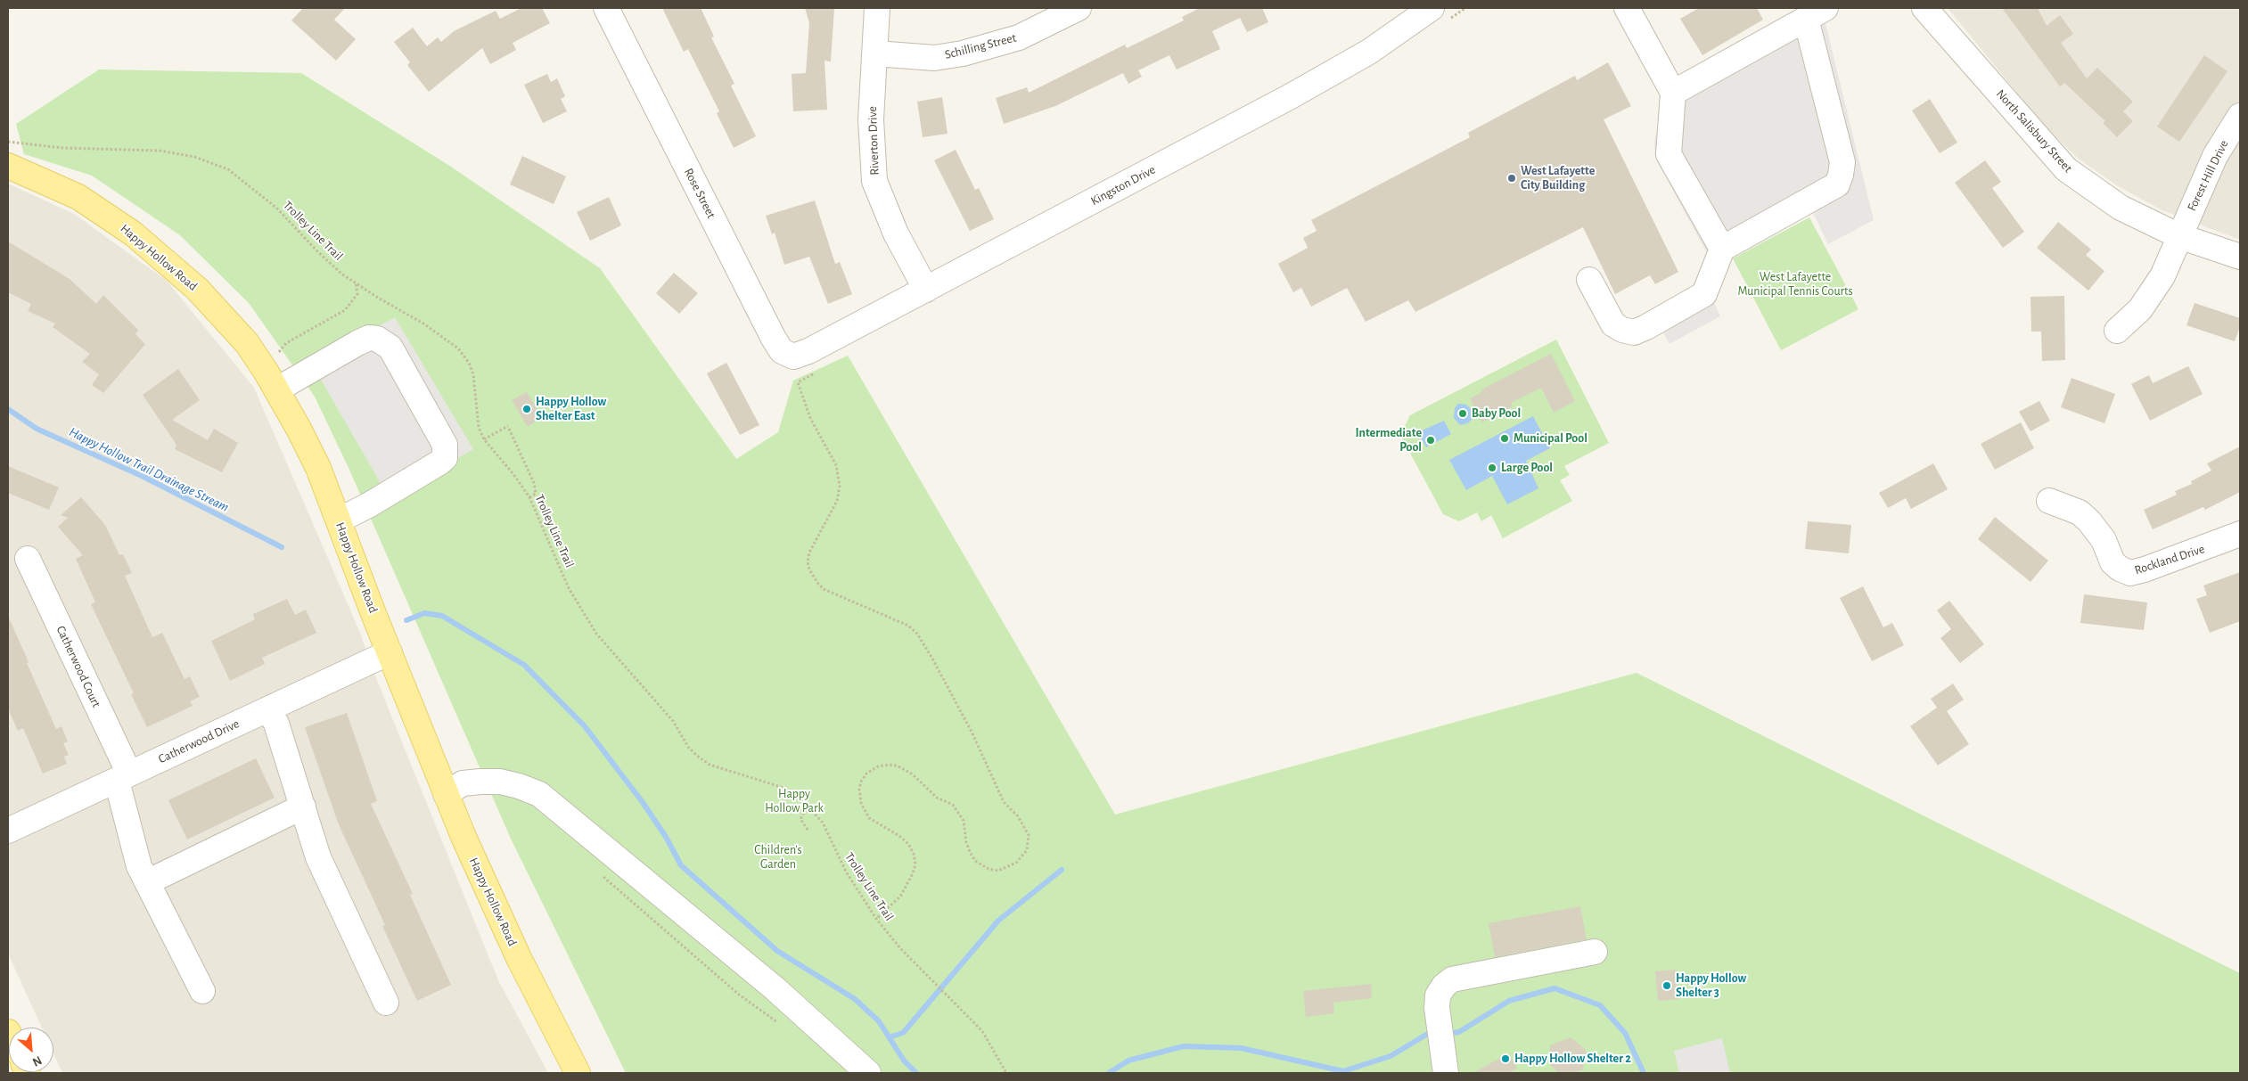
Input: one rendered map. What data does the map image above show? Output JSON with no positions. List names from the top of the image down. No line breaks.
{"streets":{"main road":["Happy Hollow Road"],"street":["Schilling Street","North Salisbury Street","Riverton Drive","Forest Hill Drive","Kingston Drive","Rose Street","Rockland Drive","Catherwood Court","Catherwood Drive"],"path":["Trolley Line Trail"]},"crossings":[["Schilling Street","Riverton Drive"],["North Salisbury Street","Forest Hill Drive"],["Riverton Drive","Kingston Drive"],["Kingston Drive","Rose Street"],["Happy Hollow Road","Catherwood Drive"],["Catherwood Court","Catherwood Drive"]],"water":["Happy Hollow Trail Drainage Stream"],"parks":["West Lafayette Municipal Tennis Courts","Happy Hollow Park","Children's Garden"],"places":["West Lafayette City Building","Happy Hollow Shelter East","Baby Pool","Municipal Pool","Intermediate Pool","Large Pool","Happy Hollow Shelter 3","Happy Hollow Shelter 2"],"north":"bottom right"}
